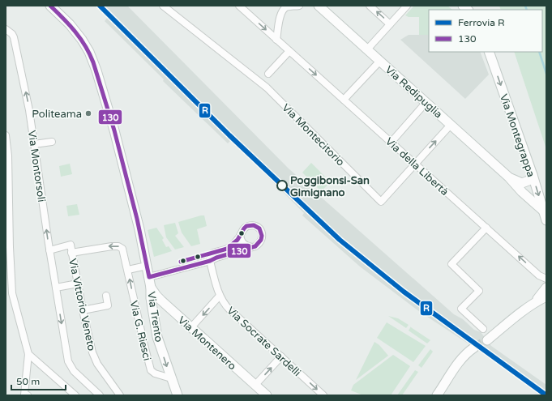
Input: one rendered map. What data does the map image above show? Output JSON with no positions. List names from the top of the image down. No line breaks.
{"streets":{"main road":["Via Redipuglia","Via Montegrappa","Via Trento","Via Montenero"],"street":["Via Montecitorio","Via Montorsoli","Via della Libertà","Via Vittorio Veneto","Via G. Riesci","Via Socrate Sardelli"]},"crossings":[["Via Redipuglia","Via Montecitorio"],["Via Redipuglia","Via Montegrappa"],["Via Montecitorio","Via della Libertà"],["Via Montorsoli","Via Vittorio Veneto"],["Via Vittorio Veneto","Via G. Riesci"],["Via Trento","Via G. Riesci"],["Via Trento","Via Montenero"]],"one_way":["Via Montegrappa","Via G. Riesci"],"places":["Politeama","Poggibonsi-San Gimignano"],"lines":["rail line R","transit line 130"],"legend":["Ferrovia R","130"],"scale_bar":"50 m"}
